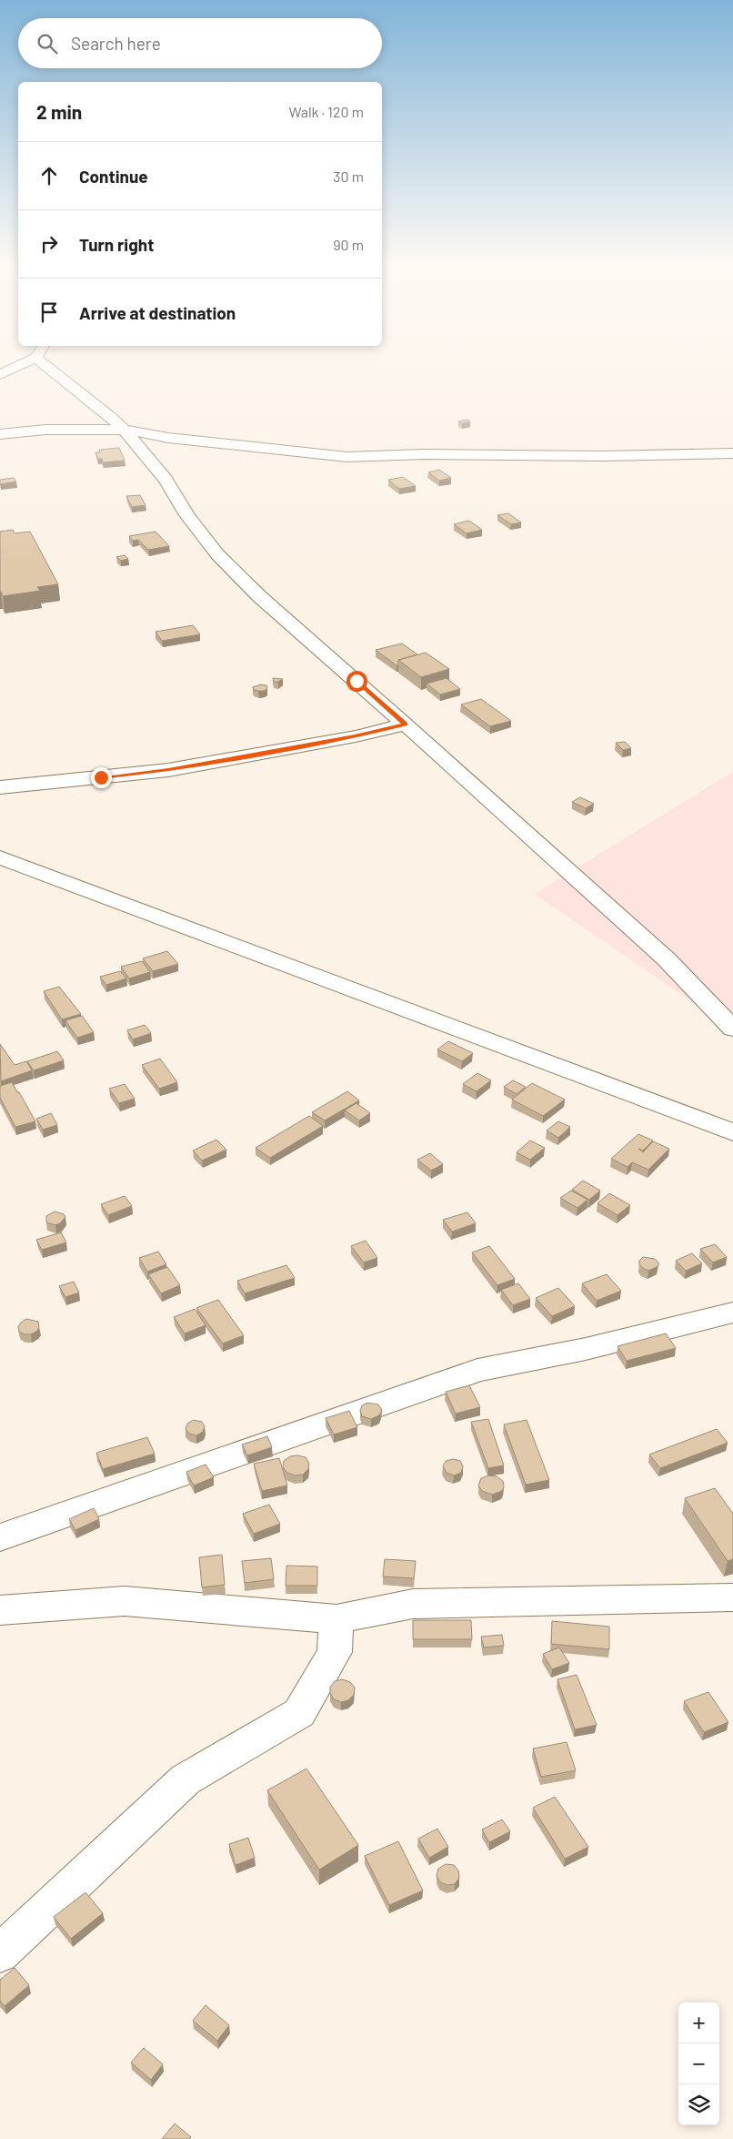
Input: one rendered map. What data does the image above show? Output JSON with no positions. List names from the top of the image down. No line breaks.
{"page":{"search":"Search here","heading":["2 min","Walk · 120 m"],"list":[["Continue","30 m"],["Turn right","90 m"],"Arrive at destination"],"map_buttons":["+","−"]}}
